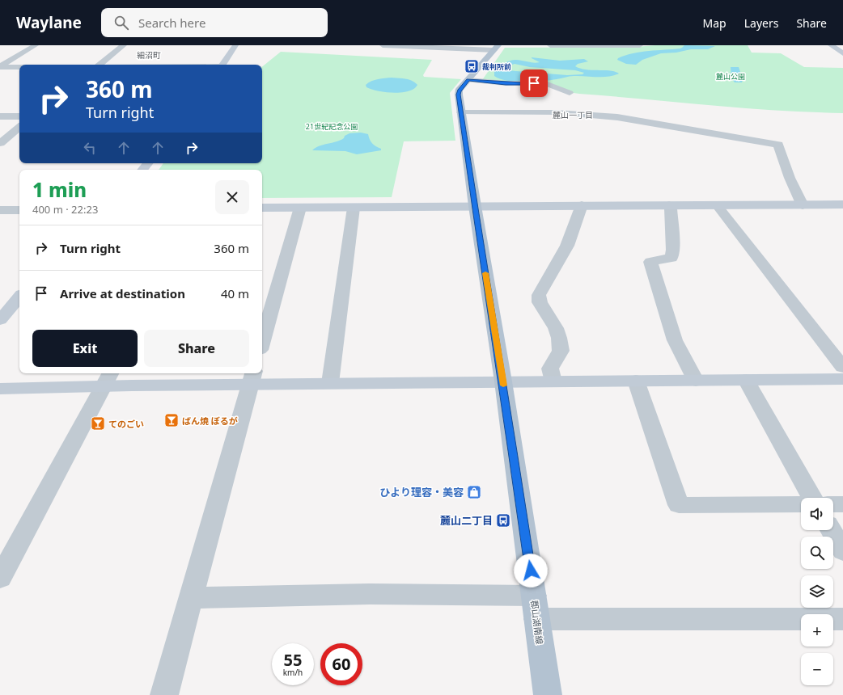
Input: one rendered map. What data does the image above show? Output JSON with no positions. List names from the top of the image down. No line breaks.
{"streets":{"main road":["郡山湖南線"]},"districts":["細沼町","麓山一丁目"],"parks":["麓山公園","21世紀記念公園"],"places":{"bus stop":["裁判所前","麓山二丁目"],"bar":["ばん焼 ぼるが","てのごい"],"shop":["ひより理容・美容"]},"page":{"header":"Waylane","search":"Search here","nav":["Map","Layers","Share"],"turn":["360 m","Turn right"],"heading":["1 min","400 m · 22:23"],"list":[{"name":"Turn right","value":"360 m"},{"name":"Arrive at destination","value":"40 m"}],"buttons":["Exit","Share"],"map_buttons":["+","−"],"speed":"55 km/h","limit":"60"}}
